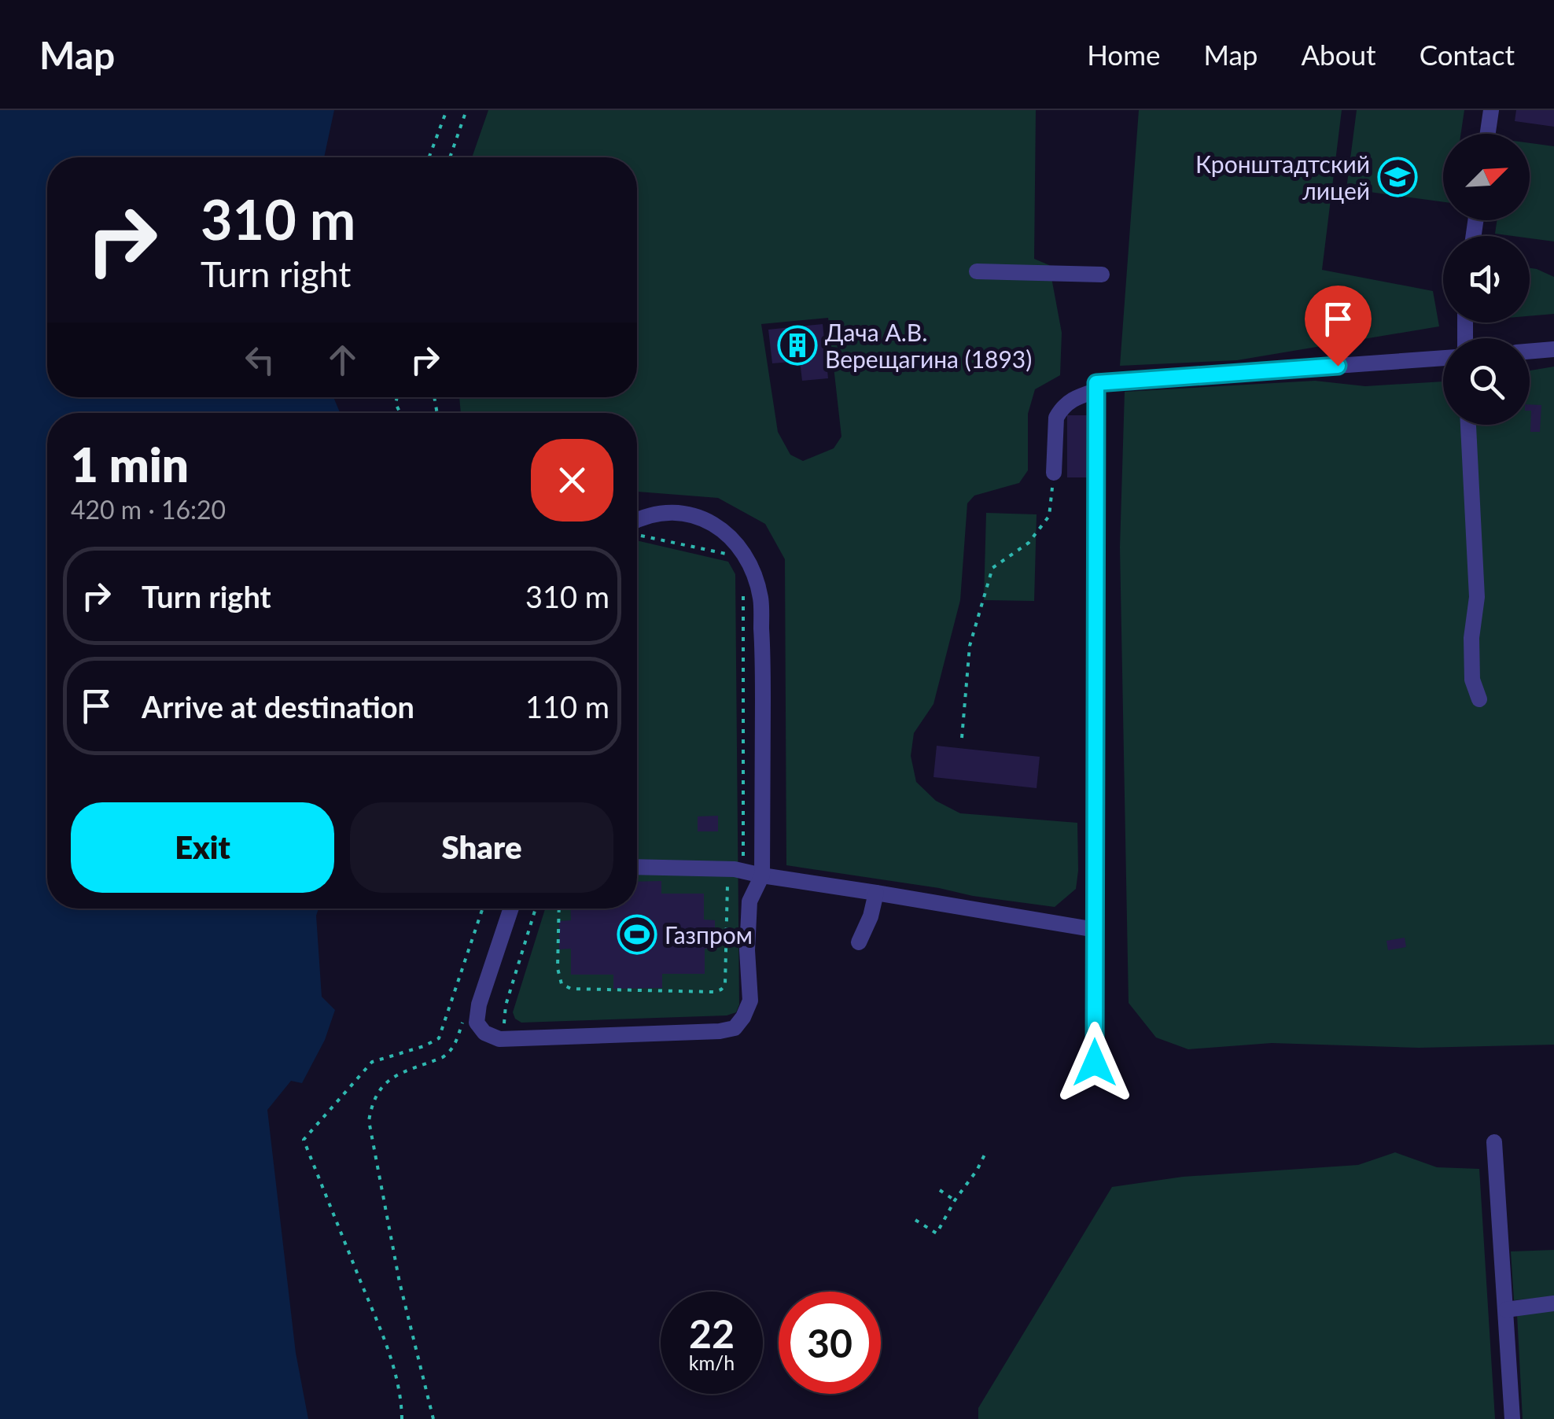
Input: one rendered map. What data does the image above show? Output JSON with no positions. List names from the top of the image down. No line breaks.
{"places":{"school or university":["Кронштадтский лицей"],"building":["Дача А.В. Верещагина (1893)"],"sports":["Газпром"]},"north":"top right","page":{"header":"Map","nav":["Home","Map","About","Contact"],"turn":["310 m","Turn right"],"heading":["1 min","420 m · 16:20"],"list":[{"name":"Turn right","value":"310 m"},{"name":"Arrive at destination","value":"110 m"}],"buttons":["Exit","Share"],"speed":"22 km/h","limit":"30"}}
